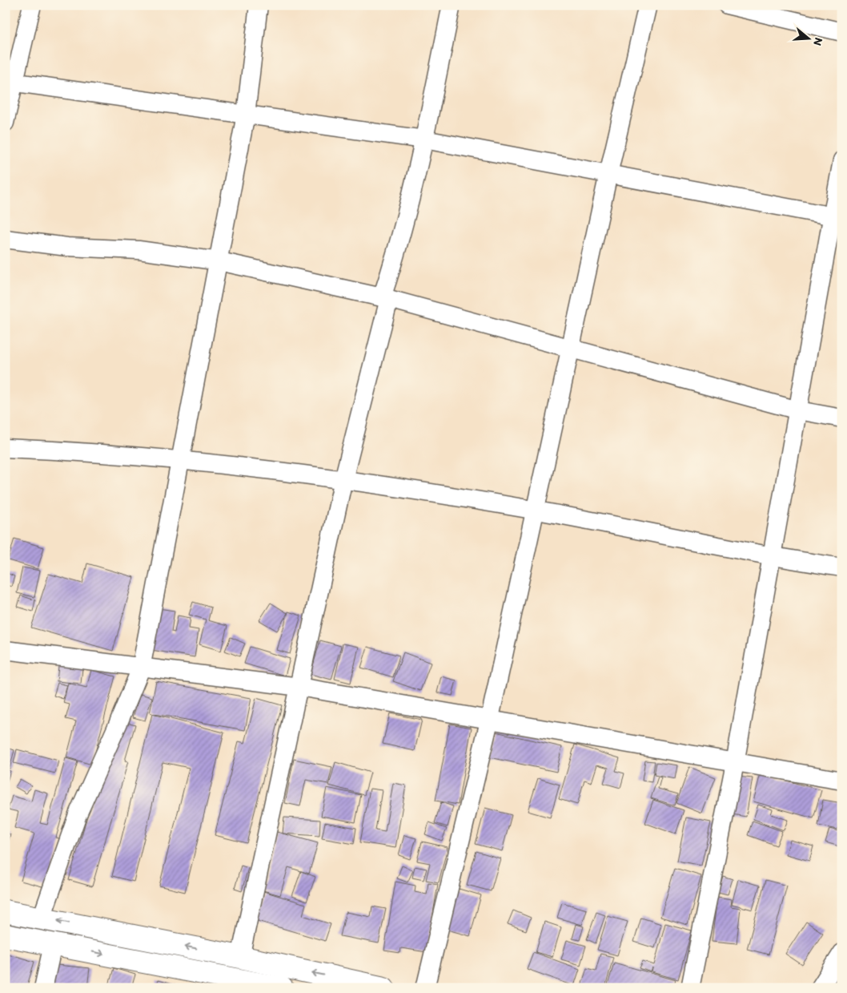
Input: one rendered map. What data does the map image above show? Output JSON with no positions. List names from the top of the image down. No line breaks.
{"north":"right"}
